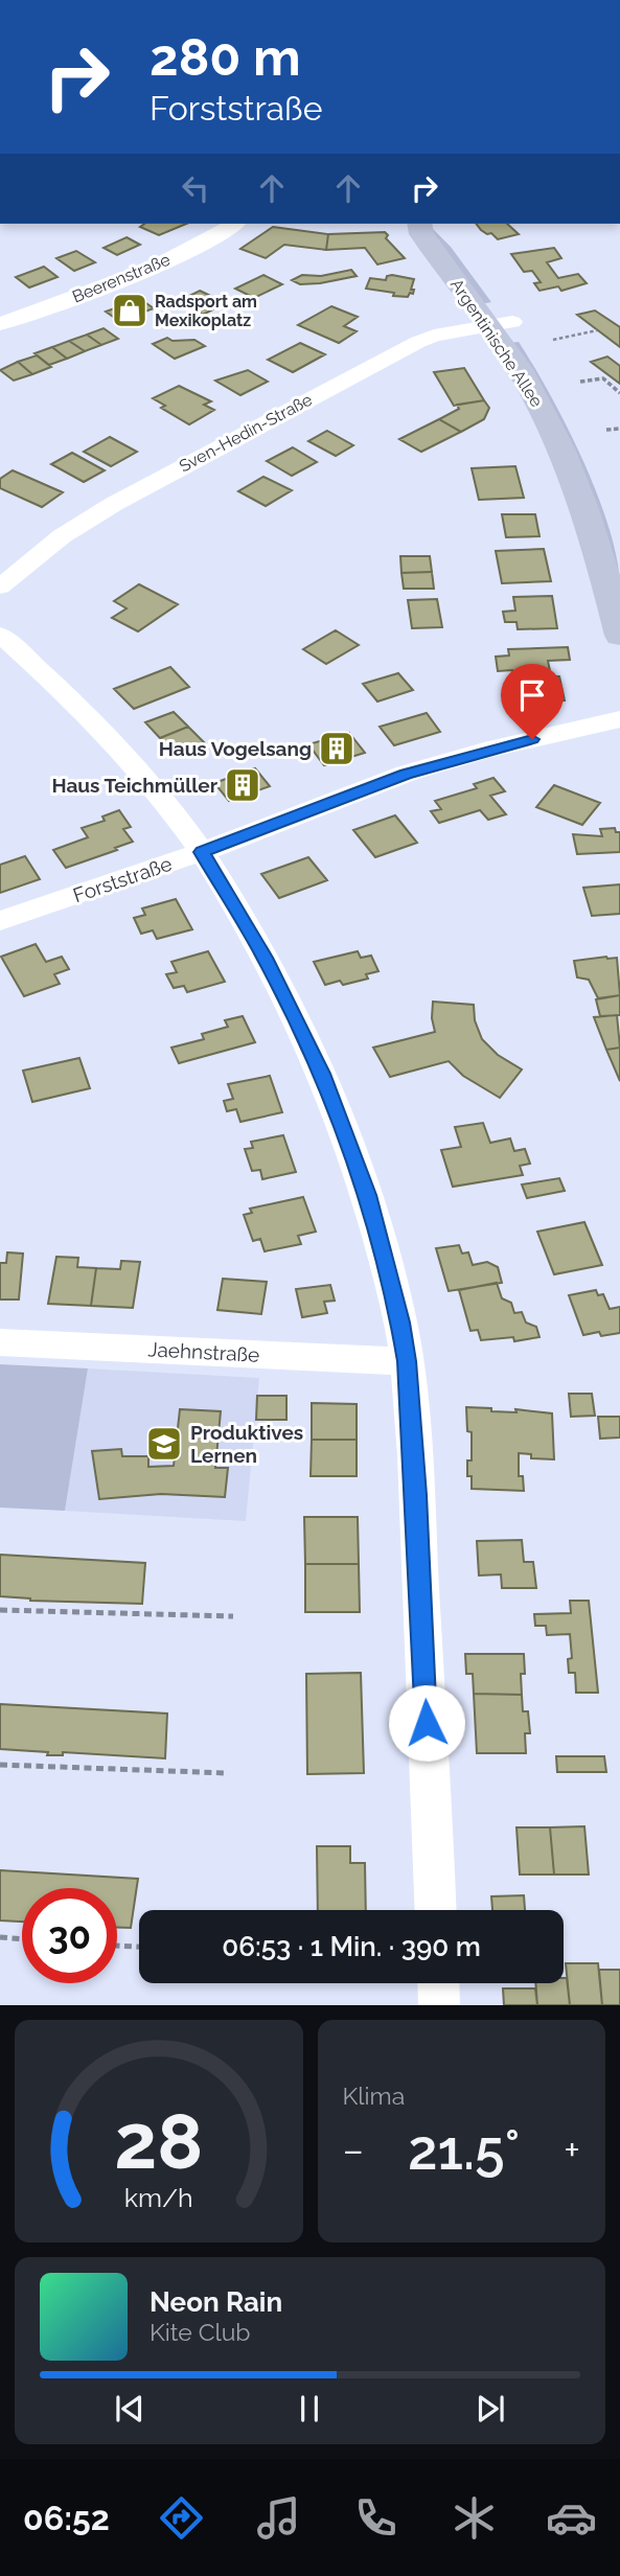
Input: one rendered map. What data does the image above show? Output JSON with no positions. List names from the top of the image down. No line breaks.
{"streets":{"main road":["Argentinische Allee"],"street":["Beerenstraße","Sven-Hedin-Straße","Forststraße","Jaehnstraße"]},"crossings":[["Argentinische Allee","Sven-Hedin-Straße"]],"places":{"shop":["Radsport am Mexikoplatz"],"building":["Haus Vogelsang","Haus Teichmüller"],"school or university":["Produktives Lernen"]},"page":{"turn":["280 m","Forststraße"],"limit":"30","trip":"06:53 · 1 Min. · 390 m","tile":"Klima","heat":["−","21.5°","+"],"song":["Neon Rain","Kite Club"],"tabs":"06:52","gauge":["28","km/h"]}}
